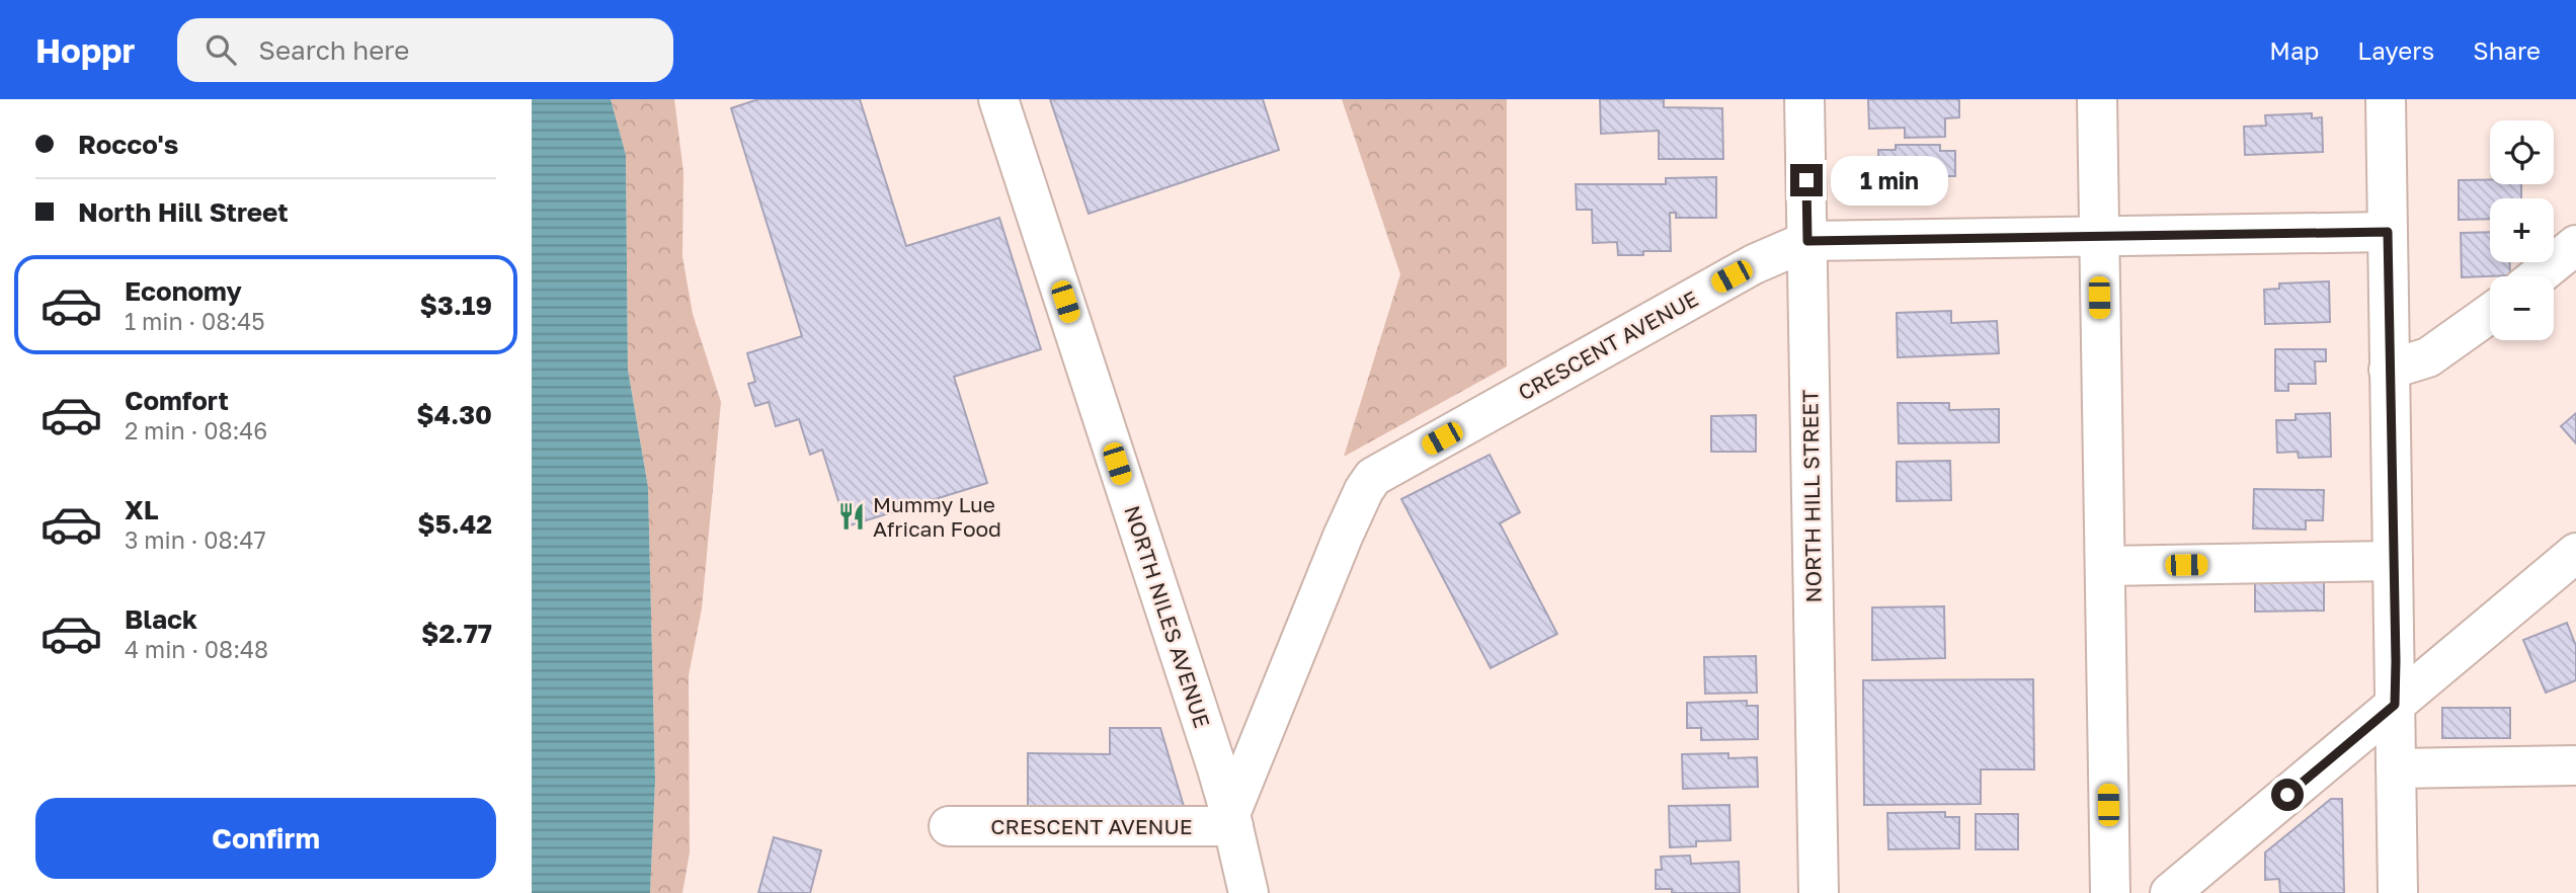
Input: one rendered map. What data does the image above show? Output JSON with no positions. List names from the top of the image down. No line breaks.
{"streets":{"street":["CRESCENT AVENUE","NORTH HILL STREET","NORTH NILES AVENUE"]},"crossings":[["CRESCENT AVENUE","NORTH HILL STREET"],["CRESCENT AVENUE","NORTH NILES AVENUE"]],"places":{"restaurant":["Mummy Lue African Food"]},"page":{"header":"Hoppr","search":"Search here","nav":["Map","Layers","Share"],"banner":["Rocco's","North Hill Street"],"map_buttons":["+","−"],"bubble":"1 min","list":[{"name":"Economy","note":"1 min · 08:45","value":"$3.19"},{"name":"Comfort","note":"2 min · 08:46","value":"$4.30"},{"name":"XL","note":"3 min · 08:47","value":"$5.42"},{"name":"Black","note":"4 min · 08:48","value":"$2.77"}],"buttons":"Confirm"}}
